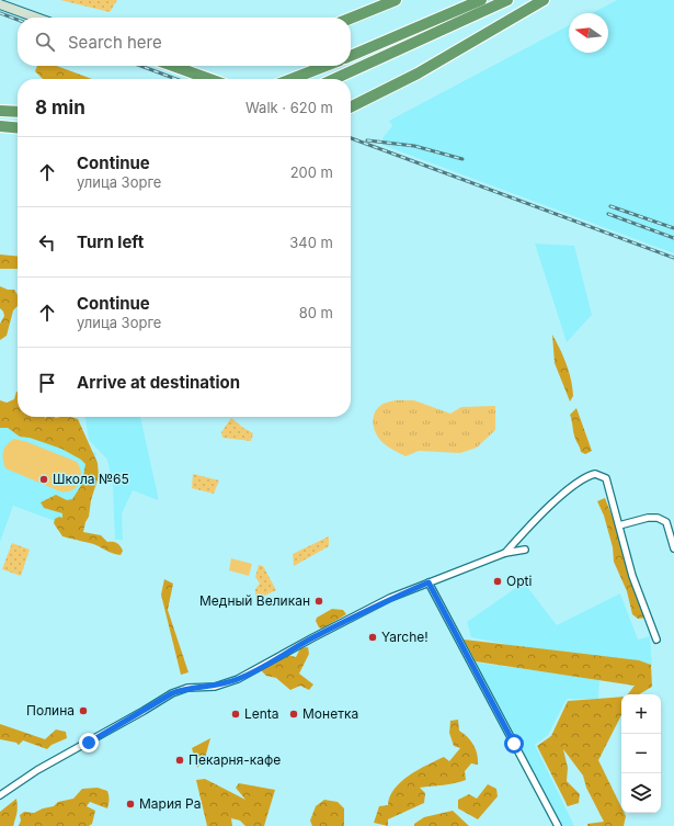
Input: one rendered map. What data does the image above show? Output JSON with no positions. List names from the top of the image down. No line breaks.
{"places":["Школа №65","Opti","Медный Великан","Yarche!","Полина","Lenta","Монетка","Пекарня-кафе","Мария Ра"],"north":"left","page":{"search":"Search here","heading":["8 min","Walk · 620 m"],"list":[["Continue","улица Зорге","200 m"],["Turn left","340 m"],["Continue","улица Зорге","80 m"],"Arrive at destination"],"map_buttons":["+","−"]}}
